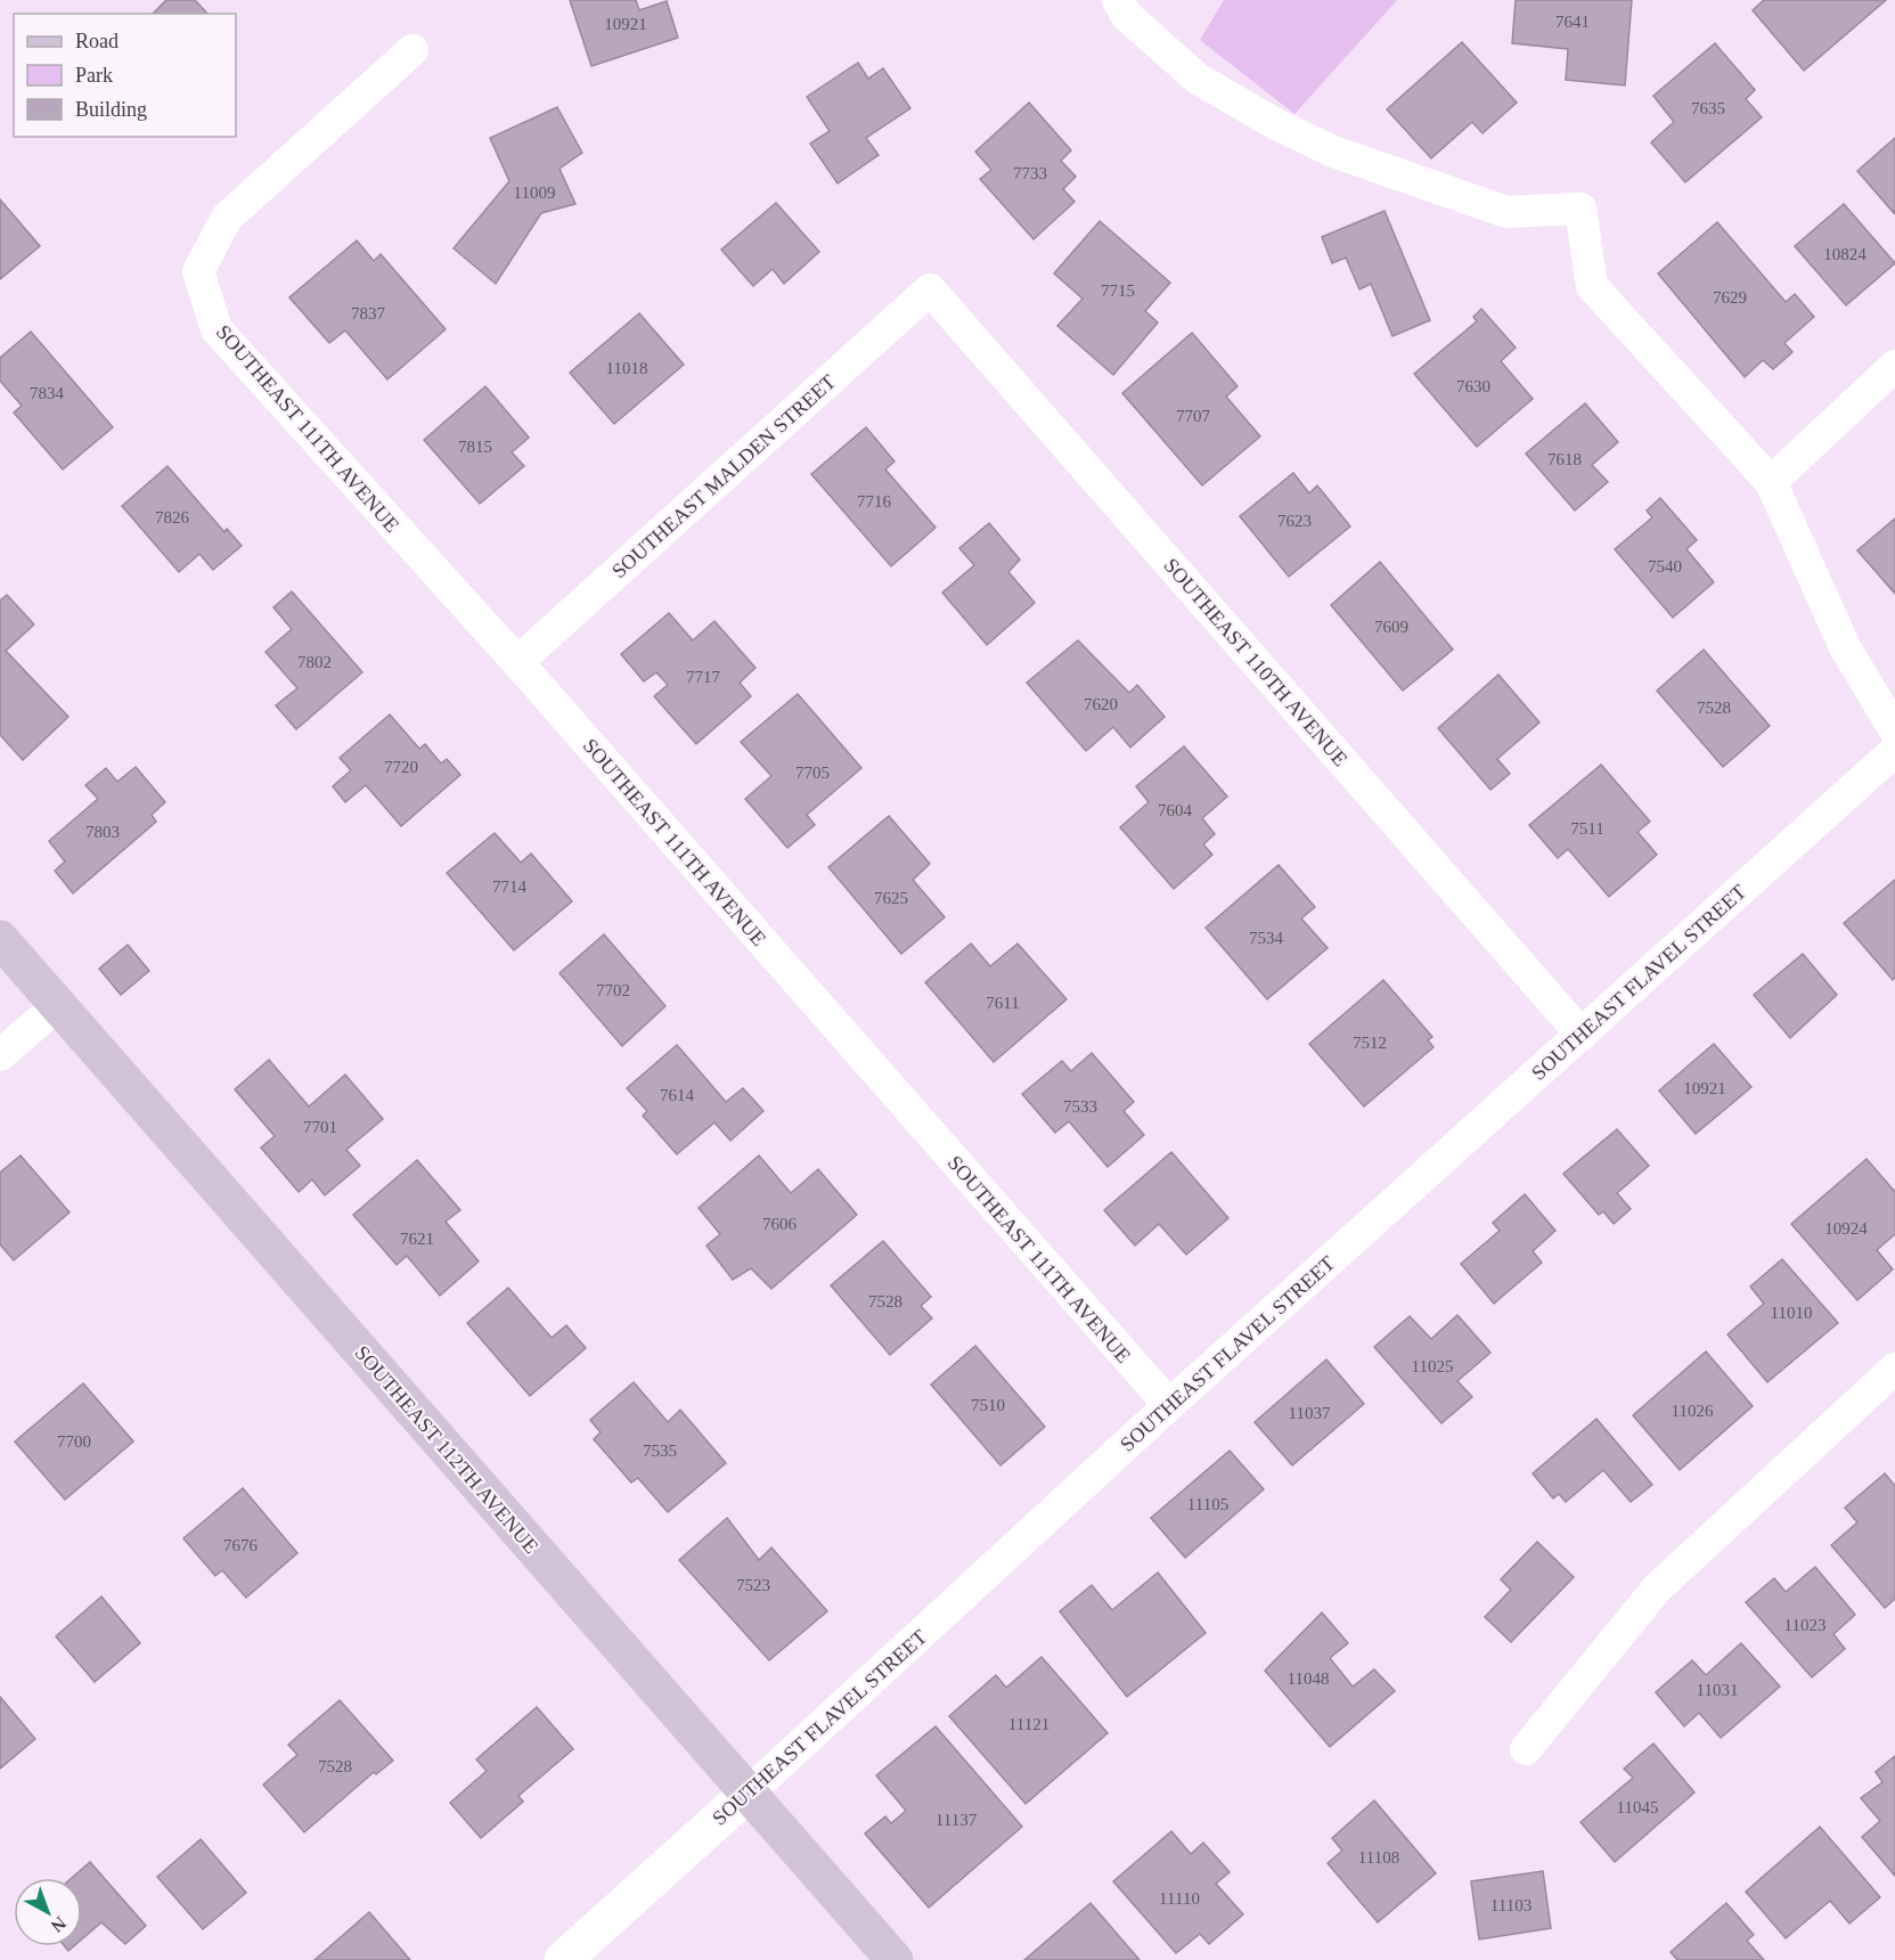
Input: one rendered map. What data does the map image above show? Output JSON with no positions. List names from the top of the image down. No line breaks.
{"streets":{"main road":["SOUTHEAST 112TH AVENUE"],"street":["SOUTHEAST 111TH AVENUE","SOUTHEAST MALDEN STREET","SOUTHEAST 110TH AVENUE","SOUTHEAST FLAVEL STREET"]},"crossings":[["SOUTHEAST 111TH AVENUE","SOUTHEAST MALDEN STREET"],["SOUTHEAST 111TH AVENUE","SOUTHEAST FLAVEL STREET"],["SOUTHEAST MALDEN STREET","SOUTHEAST 110TH AVENUE"],["SOUTHEAST 110TH AVENUE","SOUTHEAST FLAVEL STREET"],["SOUTHEAST FLAVEL STREET","SOUTHEAST 112TH AVENUE"]],"house_numbers":["7641","10921","7635","7733","11009","10824","7715","7629","7837","11018","7630","7834","7707","7815","7618","7716","7826","7623","7540","7609","7802","7717","7620","7528","7720","7705","7604","7511","7803","7714","7625","7534","7702","7611","7512","10921","7614","7533","7701","7606","10924","7621","7528","11010","11025","7510","11026","11037","7700","7535","11105","7676","7523","11023","11048","11031","11121","7528","11045","11137","11108","11110","11103"],"legend":["Road","Park","Building"],"north":"bottom right"}
